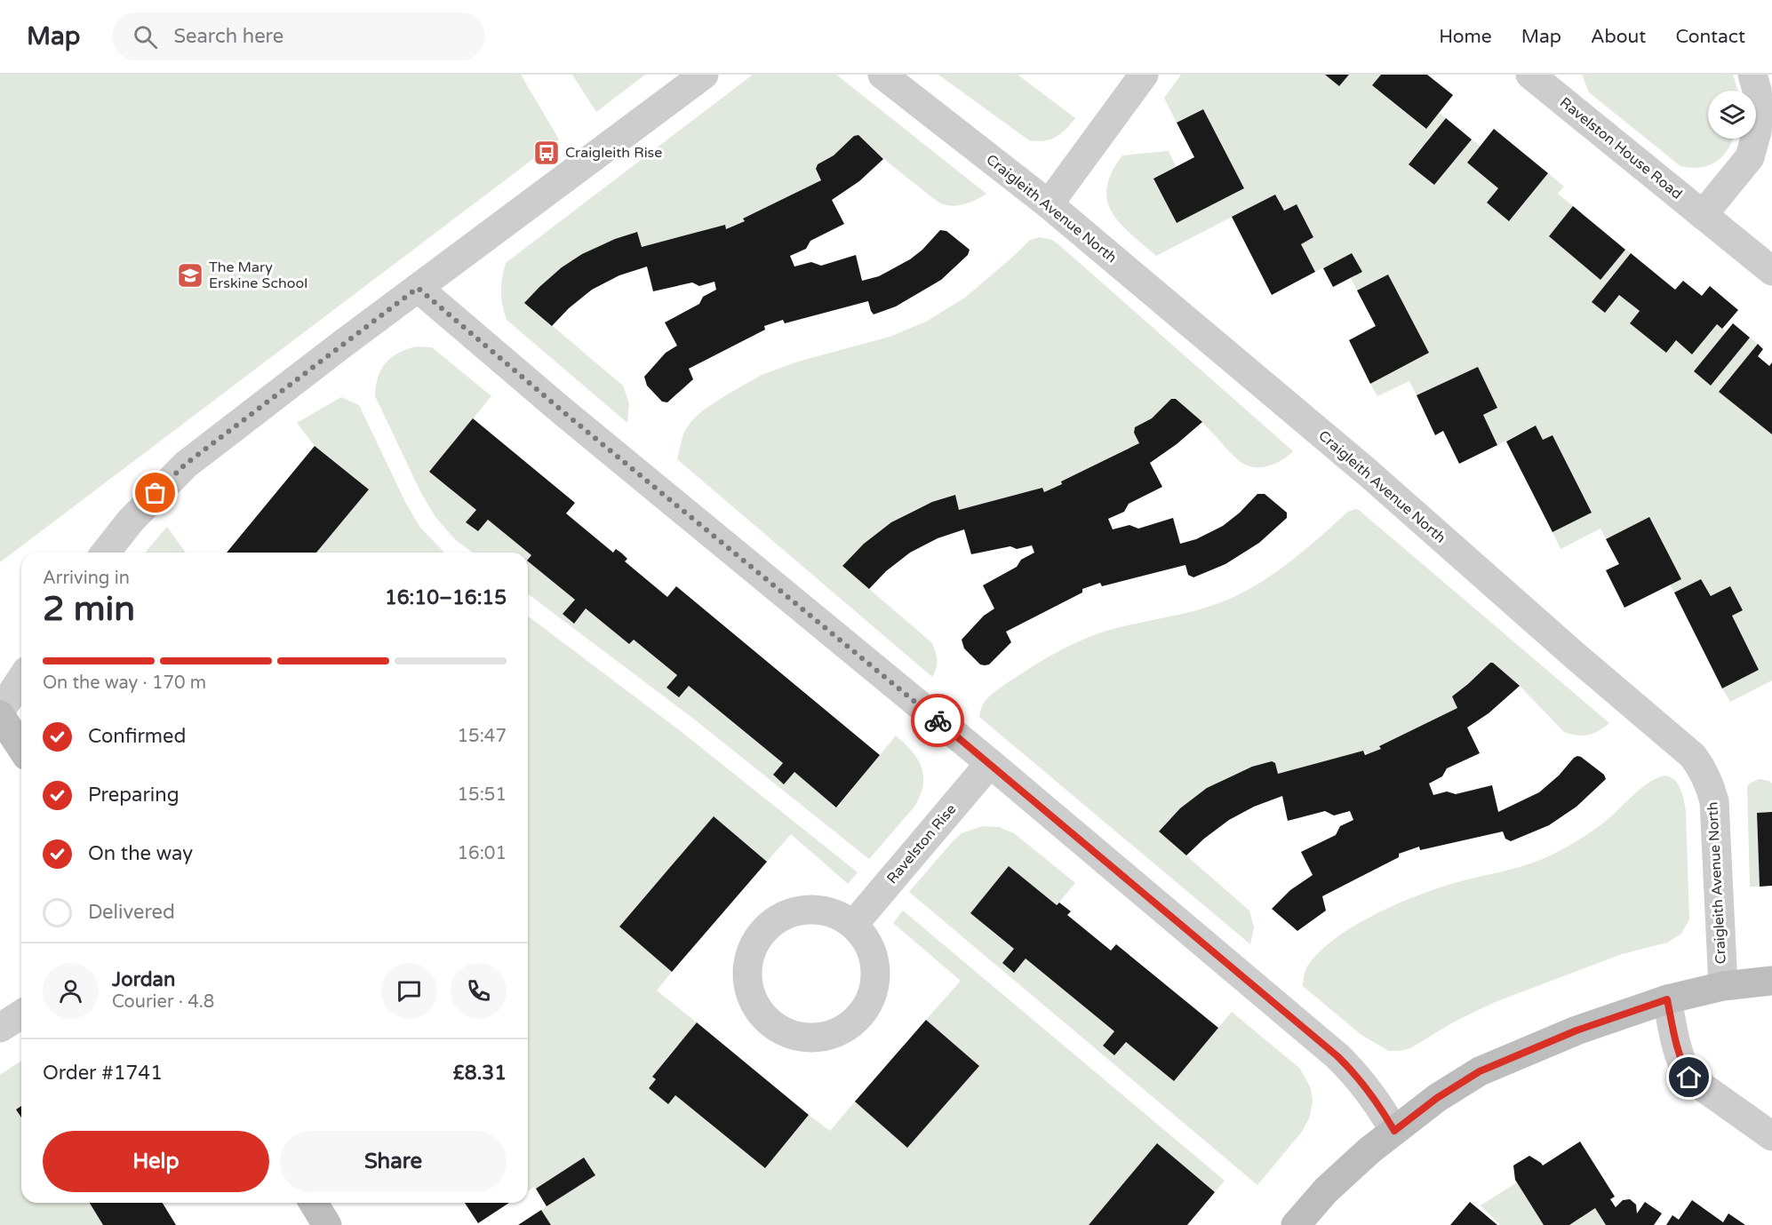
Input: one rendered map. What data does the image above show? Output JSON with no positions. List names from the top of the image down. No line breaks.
{"streets":{"street":["Ravelston House Road","Craigleith Avenue North","Ravelston Rise"]},"places":{"bus stop":["Craigleith Rise"],"school or university":["The Mary Erskine School"]},"page":{"header":"Map","search":"Search here","nav":["Home","Map","About","Contact"],"heading":["2 min","Arriving in","16:10–16:15"],"panel":["Jordan","Courier · 4.8","Order #1741","£8.31"],"bar":"On the way · 170 m","list":[["Confirmed","15:47"],["Preparing","15:51"],["On the way","16:01"],"Delivered"],"buttons":["Help","Share"]}}
